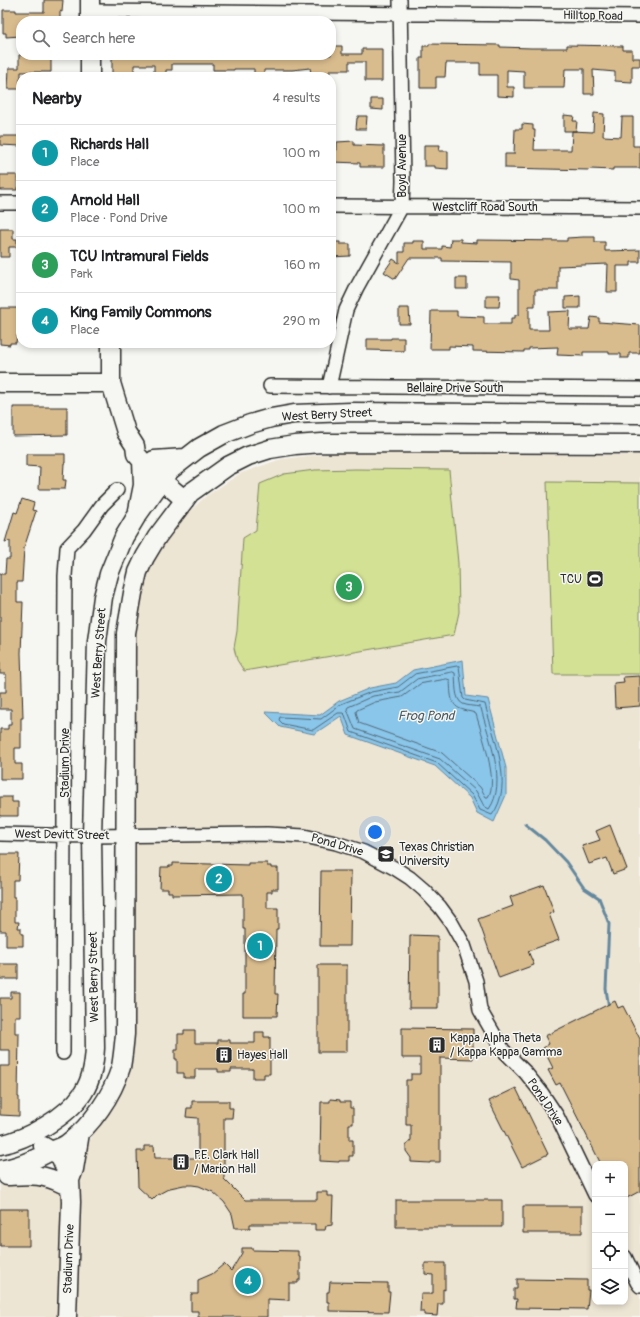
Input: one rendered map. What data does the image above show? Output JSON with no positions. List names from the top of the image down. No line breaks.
{"streets":{"main road":["West Berry Street","Stadium Drive"],"street":["Hilltop Road","Boyd Avenue","Westcliff Road South","Bellaire Drive South","West Devitt Street","Pond Drive"]},"crossings":[["Hilltop Road","Boyd Avenue"],["Boyd Avenue","Westcliff Road South"],["Boyd Avenue","Bellaire Drive South"],["West Berry Street","West Devitt Street"],["Stadium Drive","West Devitt Street"],["West Devitt Street","Pond Drive"]],"water":["Frog Pond"],"places":{"sports":["TCU"],"school or university":["Texas Christian University"],"building":["Kappa Alpha Theta / Kappa Kappa Gamma","Hayes Hall","P.E. Clark Hall / Marion Hall"]},"page":{"search":"Search here","heading":["Nearby","4 results"],"list":[{"mark":"1","name":"Richards Hall","note":"Place","value":"100 m"},{"mark":"2","name":"Arnold Hall","note":"Place · Pond Drive","value":"100 m"},{"mark":"3","name":"TCU Intramural Fields","note":"Park","value":"160 m"},{"mark":"4","name":"King Family Commons","note":"Place","value":"290 m"}],"pins":["3","2","1","4"],"map_buttons":["+","−"]}}
